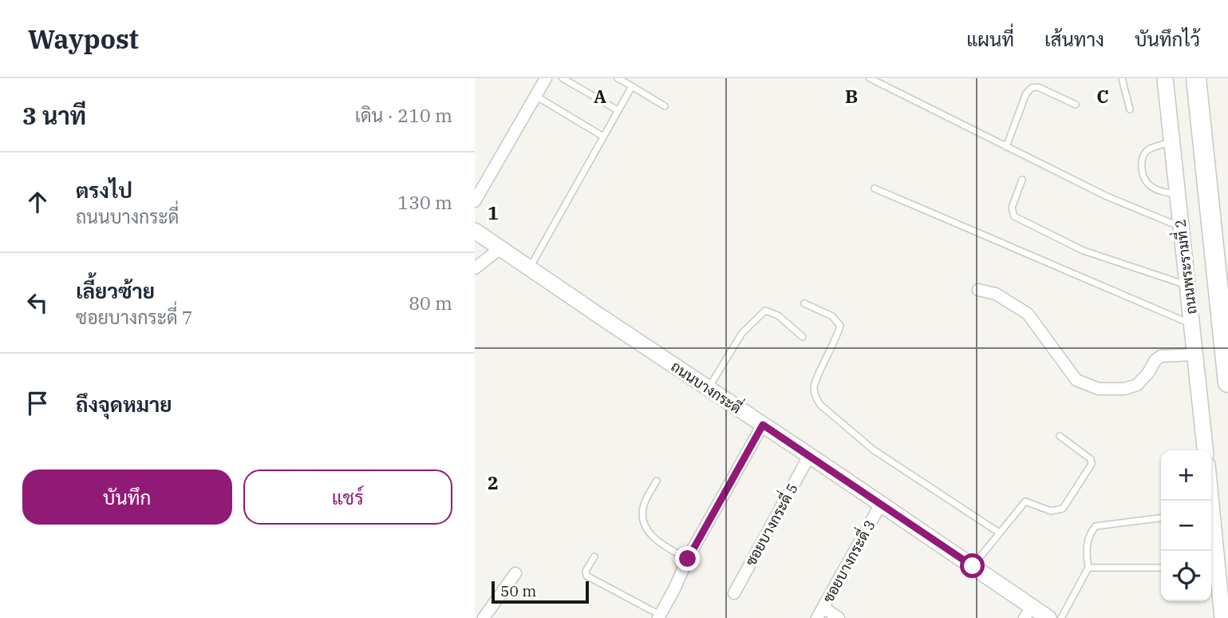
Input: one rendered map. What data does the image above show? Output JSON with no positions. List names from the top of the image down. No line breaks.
{"streets":{"highway":["ถนนพระรามที่ 2"],"street":["ถนนบางกระดี่","ซอยบางกระดี่ 5","ซอยบางกระดี่ 3"]},"crossings":[["ถนนบางกระดี่","ซอยบางกระดี่ 5"],["ถนนบางกระดี่","ซอยบางกระดี่ 3"]],"scale_bar":"50 m","page":{"header":"Waypost","nav":["แผนที่","เส้นทาง","บันทึกไว้"],"heading":["3 นาที","เดิน · 210 m"],"list":[["ตรงไป","ถนนบางกระดี่","130 m"],["เลี้ยวซ้าย","ซอยบางกระดี่ 7","80 m"],"ถึงจุดหมาย"],"map_buttons":["+","−"],"buttons":["บันทึก","แชร์"],"scale":"50 m"},"grid":{"columns":["A","B","C"],"rows":["1","2"]}}
